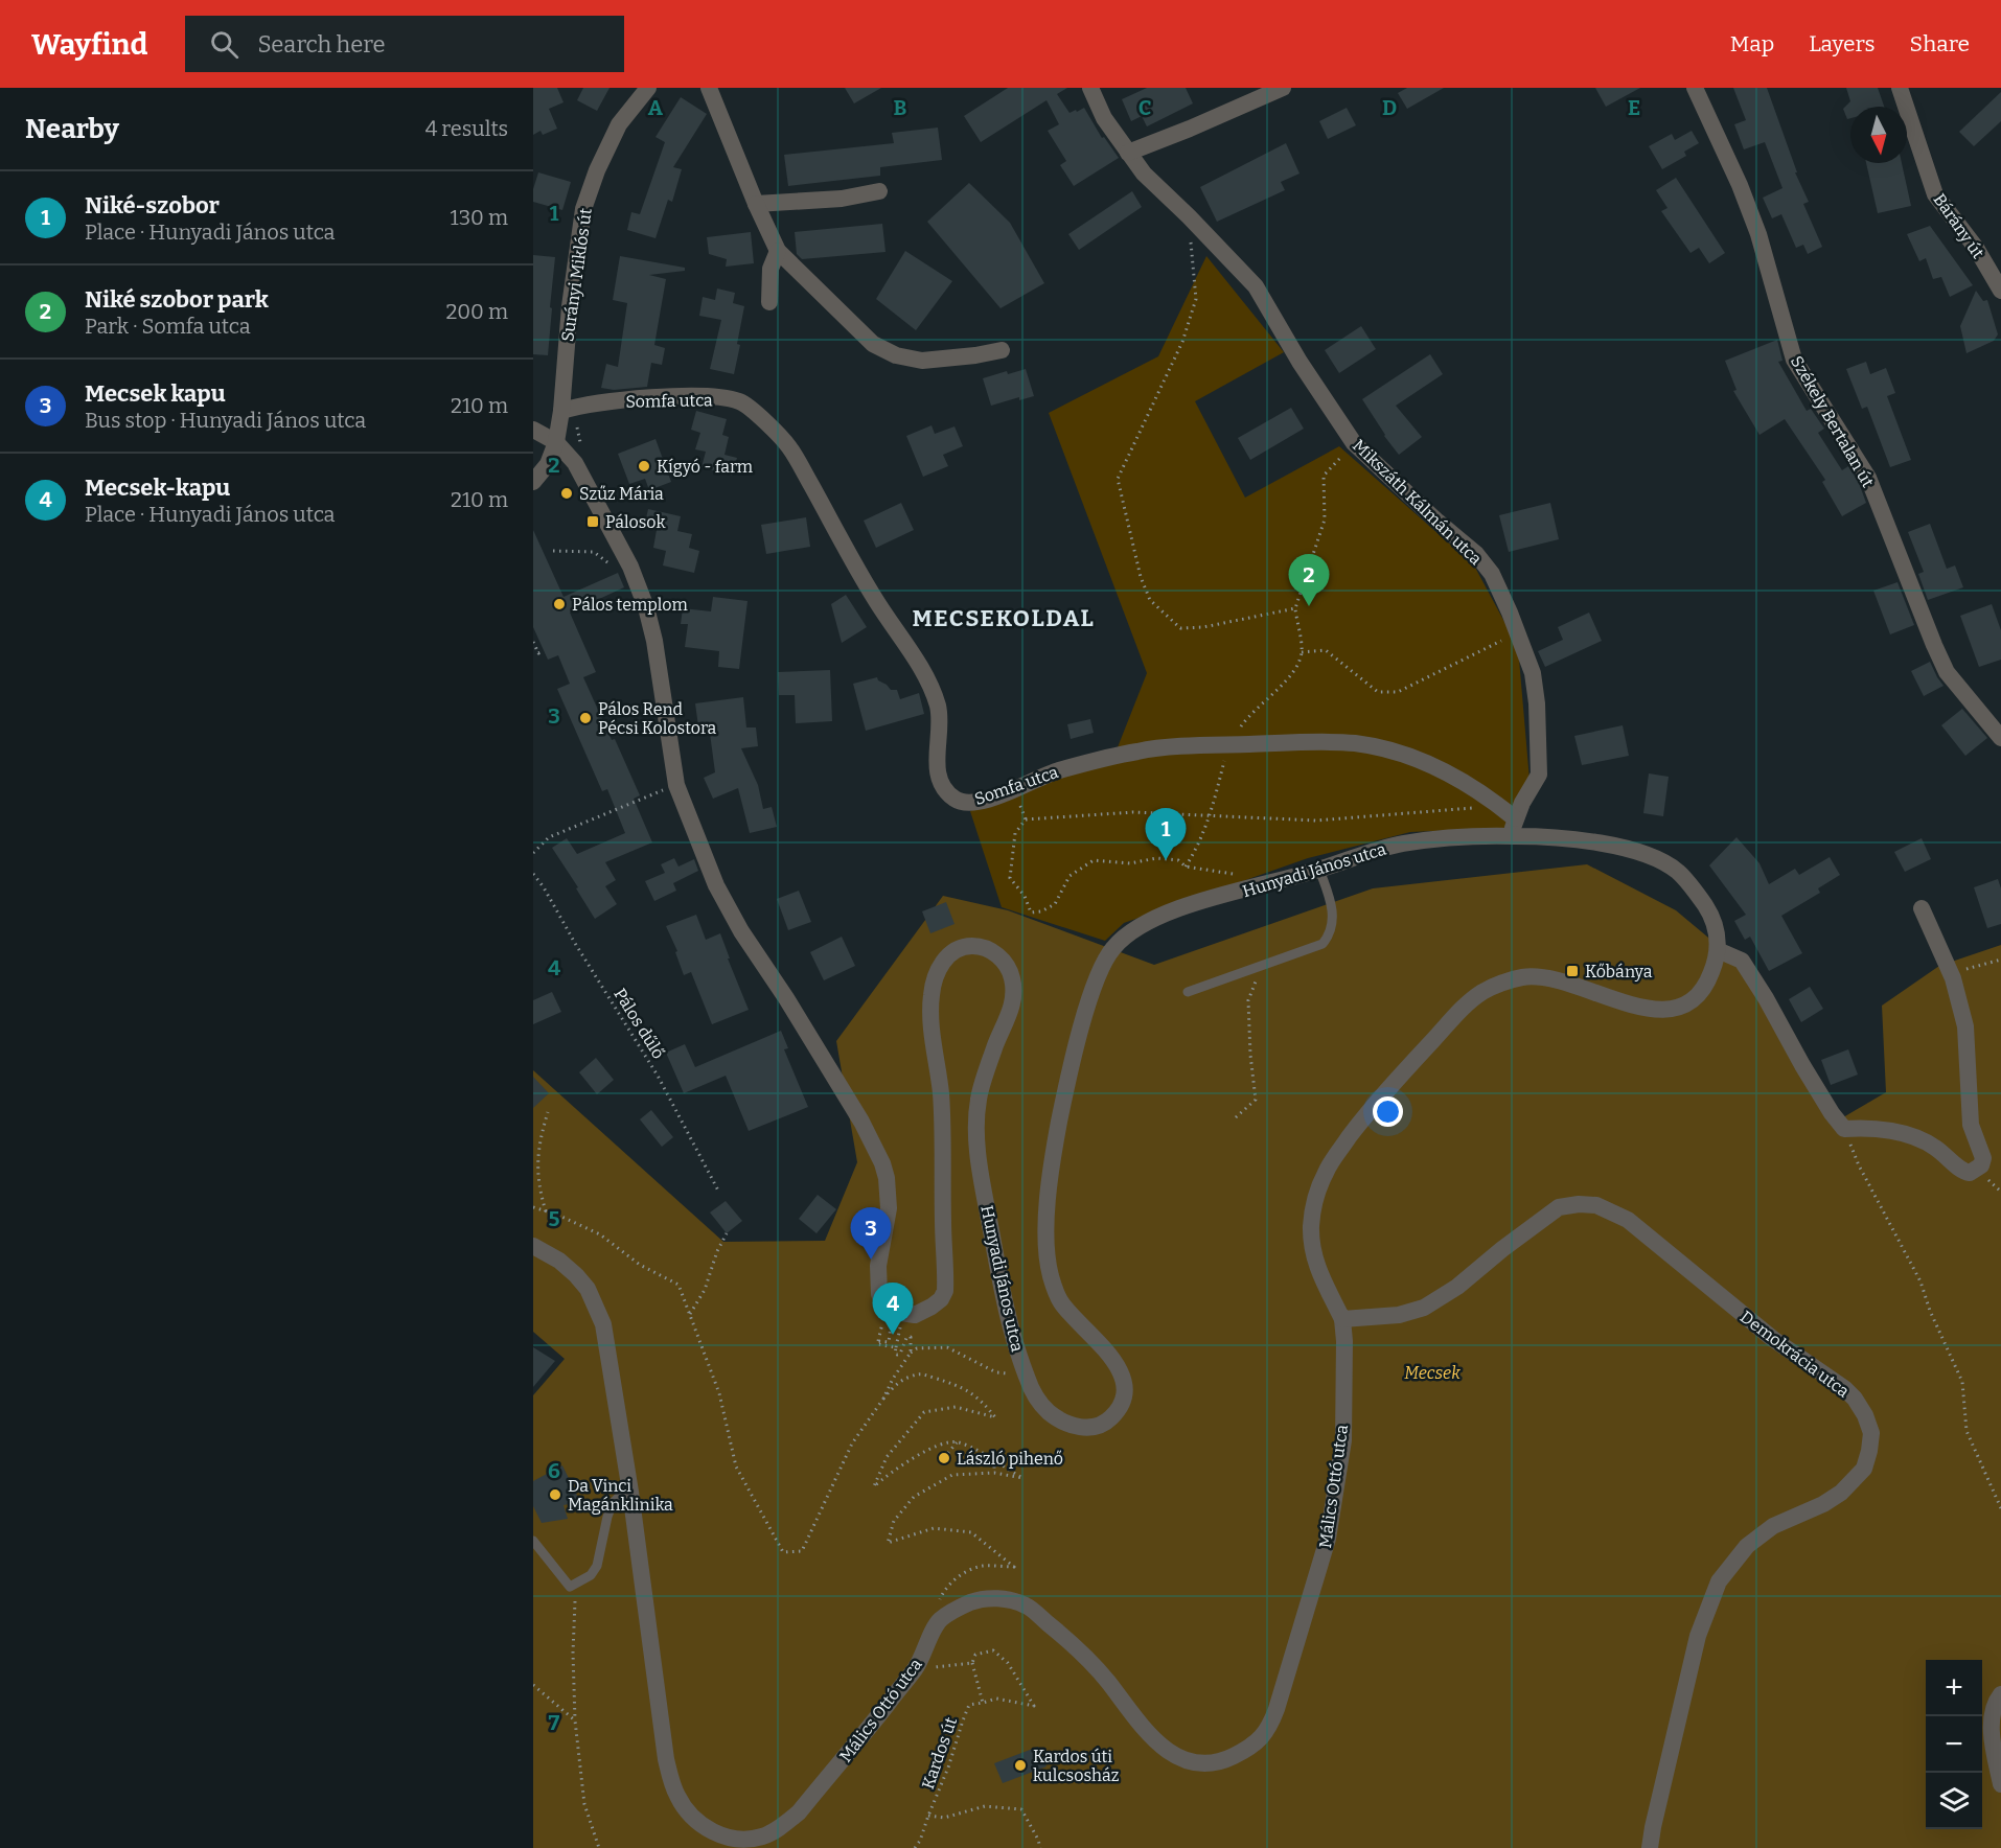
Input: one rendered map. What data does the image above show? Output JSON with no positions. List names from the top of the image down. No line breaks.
{"streets":{"street":["Bárány út","Surányi Miklós út","Somfa utca","Székely Bertalan út","Mikszáth Kálmán utca","Hunyadi János utca","Demokrácia utca","Málics Ottó utca"],"path":["Pálos dűlő","Kardos út"]},"crossings":[["Surányi Miklós út","Somfa utca"],["Surányi Miklós út","Hunyadi János utca"],["Somfa utca","Mikszáth Kálmán utca"],["Somfa utca","Hunyadi János utca"],["Mikszáth Kálmán utca","Hunyadi János utca"],["Hunyadi János utca","Demokrácia utca"],["Hunyadi János utca","Málics Ottó utca"],["Demokrácia utca","Málics Ottó utca"]],"districts":["MECSEKOLDAL"],"parks":["Mecsek"],"places":{"other":["Kígyó - farm","Szűz Mária","Pálos templom","Pálos Rend Pécsi Kolostora","László pihenő","Da Vinci Magánklinika","Kardos úti kulcsosház"],"transit":["Pálosok","Kőbánya"]},"north":"bottom","page":{"header":"Wayfind","search":"Search here","nav":["Map","Layers","Share"],"heading":["Nearby","4 results"],"list":[{"mark":"1","name":"Niké-szobor","note":"Place · Hunyadi János utca","value":"130 m"},{"mark":"2","name":"Niké szobor park","note":"Park · Somfa utca","value":"200 m"},{"mark":"3","name":"Mecsek kapu","note":"Bus stop · Hunyadi János utca","value":"210 m"},{"mark":"4","name":"Mecsek-kapu","note":"Place · Hunyadi János utca","value":"210 m"}],"pins":["2","1","3","4"],"map_buttons":["+","−"]},"grid":{"columns":["A","B","C","D","E"],"rows":["1","2","3","4","5","6","7"]}}
